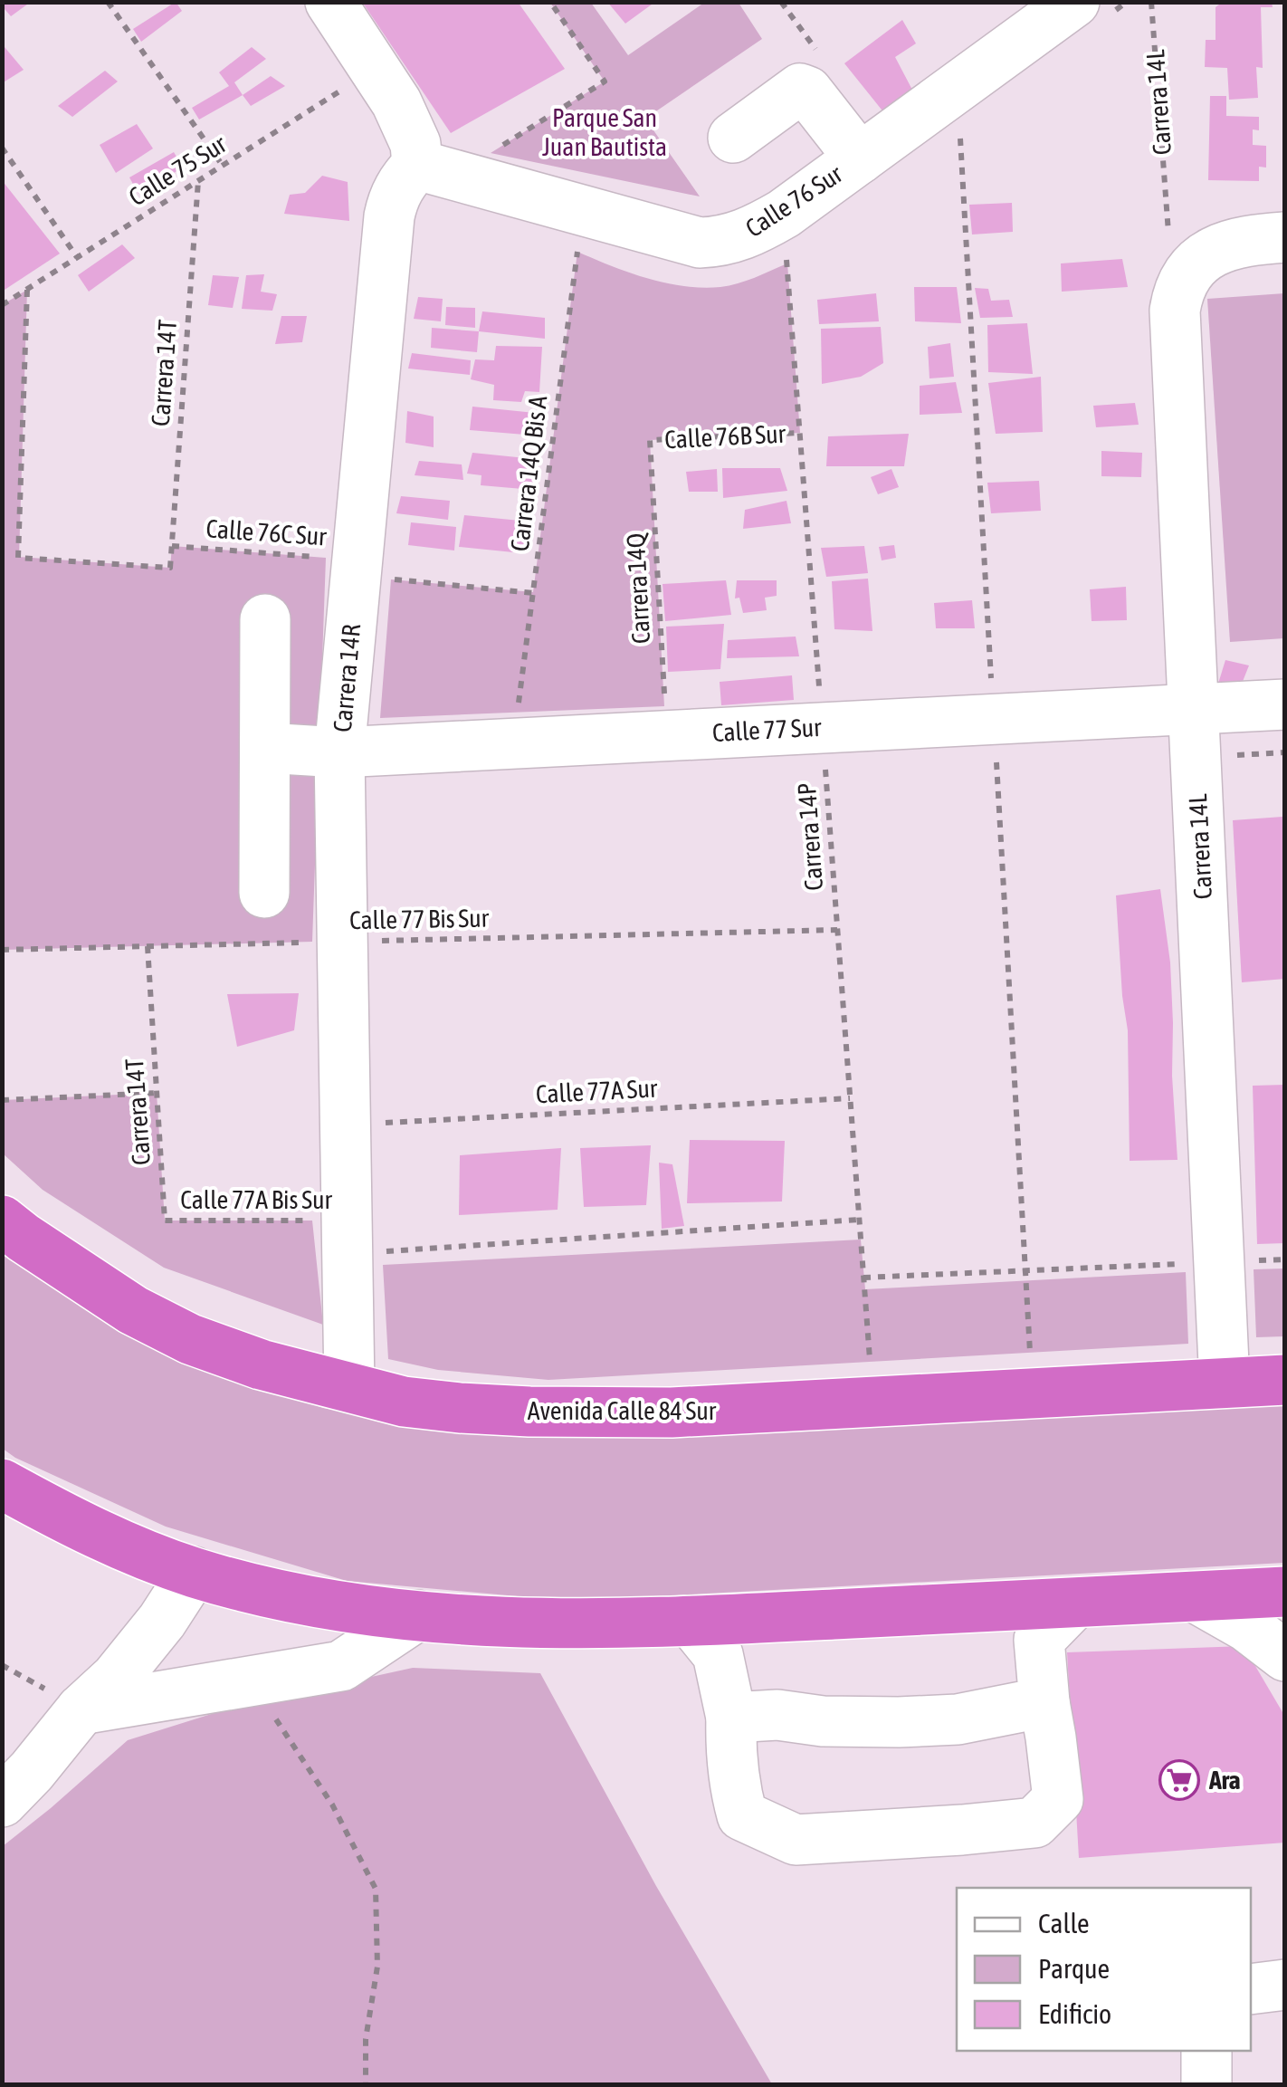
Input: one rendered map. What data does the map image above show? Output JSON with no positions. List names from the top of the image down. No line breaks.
{"streets":{"highway":["Avenida Calle 84 Sur"],"street":["Carrera 14L","Calle 76 Sur","Carrera 14R","Calle 77 Sur"],"path":["Calle 75 Sur","Carrera 14T","Calle 76B Sur","Carrera 14Q Bis A","Calle 76C Sur","Carrera 14Q","Carrera 14P","Calle 77 Bis Sur","Calle 77A Sur","Calle 77A Bis Sur"]},"crossings":[["Carrera 14L","Calle 77 Sur"],["Carrera 14L","Avenida Calle 84 Sur"],["Calle 75 Sur","Carrera 14T"],["Calle 76 Sur","Carrera 14Q Bis A"],["Calle 76 Sur","Carrera 14R"],["Calle 76 Sur","Carrera 14P"],["Carrera 14T","Calle 76C Sur"],["Carrera 14T","Calle 77 Bis Sur"],["Carrera 14T","Calle 77A Bis Sur"],["Calle 76B Sur","Carrera 14Q"],["Calle 76B Sur","Carrera 14P"],["Carrera 14Q Bis A","Calle 76C Sur"],["Carrera 14Q Bis A","Calle 77 Sur"],["Calle 76C Sur","Carrera 14R"],["Carrera 14Q","Calle 77 Sur"],["Carrera 14R","Calle 77 Sur"],["Carrera 14R","Calle 77 Bis Sur"],["Carrera 14R","Calle 77A Sur"],["Carrera 14R","Calle 77A Bis Sur"],["Carrera 14R","Avenida Calle 84 Sur"],["Calle 77 Sur","Carrera 14P"],["Carrera 14P","Calle 77 Bis Sur"],["Carrera 14P","Calle 77A Sur"],["Carrera 14P","Avenida Calle 84 Sur"]],"parks":["Parque San Juan Bautista"],"places":{"supermarket":["Ara"]},"legend":["Calle","Parque","Edificio"]}
